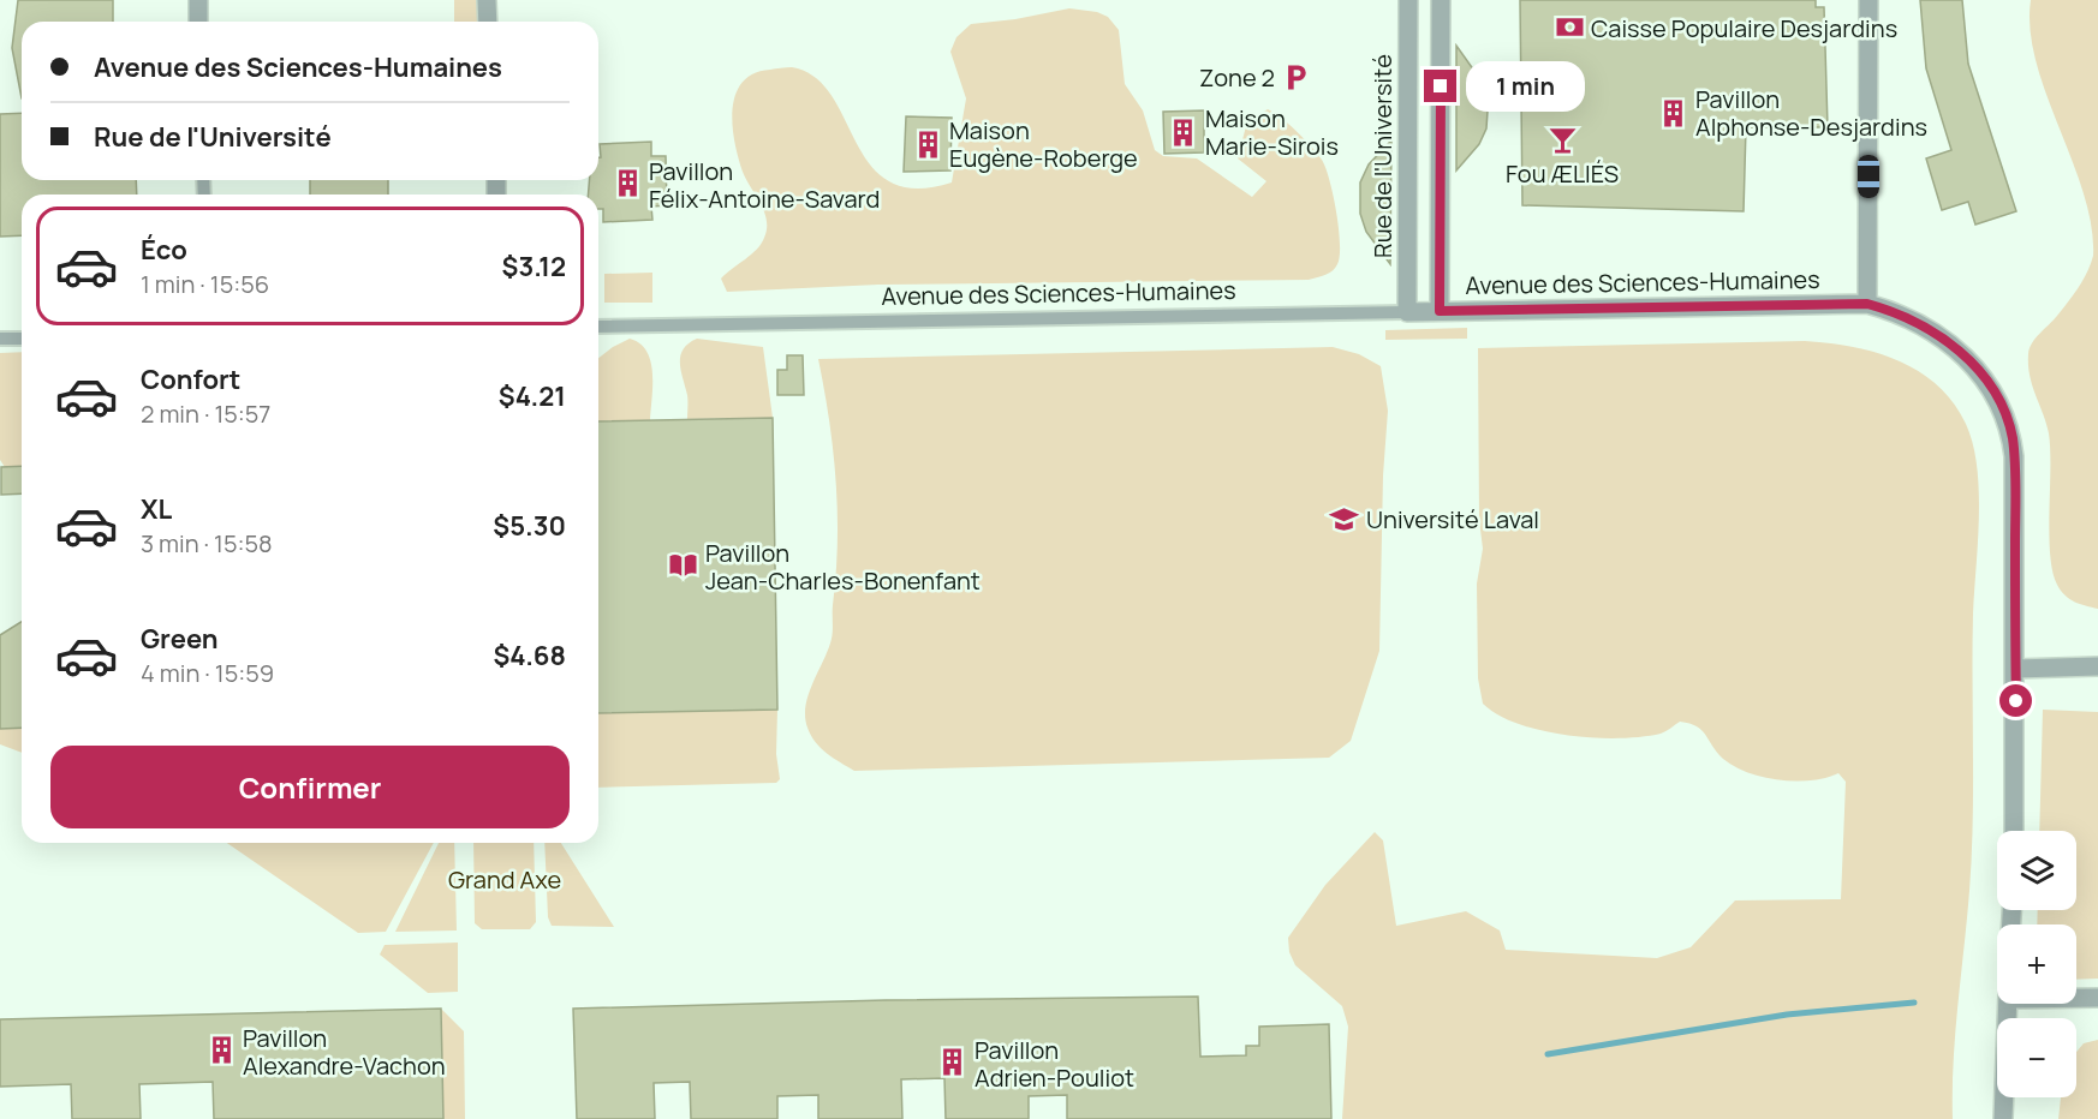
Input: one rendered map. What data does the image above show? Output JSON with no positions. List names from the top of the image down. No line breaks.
{"streets":{"street":["Rue de l'Université","Avenue des Sciences-Humaines"]},"crossings":[["Rue de l'Université","Avenue des Sciences-Humaines"]],"parks":["Grand Axe"],"places":{"bank":["Caisse Populaire Desjardins"],"parking":["Zone 2"],"building":["Pavillon Alphonse-Desjardins","Maison Marie-Sirois","Maison Eugène-Roberge","Pavillon Félix-Antoine-Savard","Pavillon Alexandre-Vachon","Pavillon Adrien-Pouliot"],"bar":["Fou ÆLIÉS"],"school or university":["Université Laval"],"library":["Pavillon Jean-Charles-Bonenfant"]},"page":{"banner":["Avenue des Sciences-Humaines","Rue de l'Université"],"bubble":"1 min","list":[{"name":"Éco","note":"1 min · 15:56","value":"$3.12"},{"name":"Confort","note":"2 min · 15:57","value":"$4.21"},{"name":"XL","note":"3 min · 15:58","value":"$5.30"},{"name":"Green","note":"4 min · 15:59","value":"$4.68"}],"buttons":"Confirmer","map_buttons":["+","−"]}}
